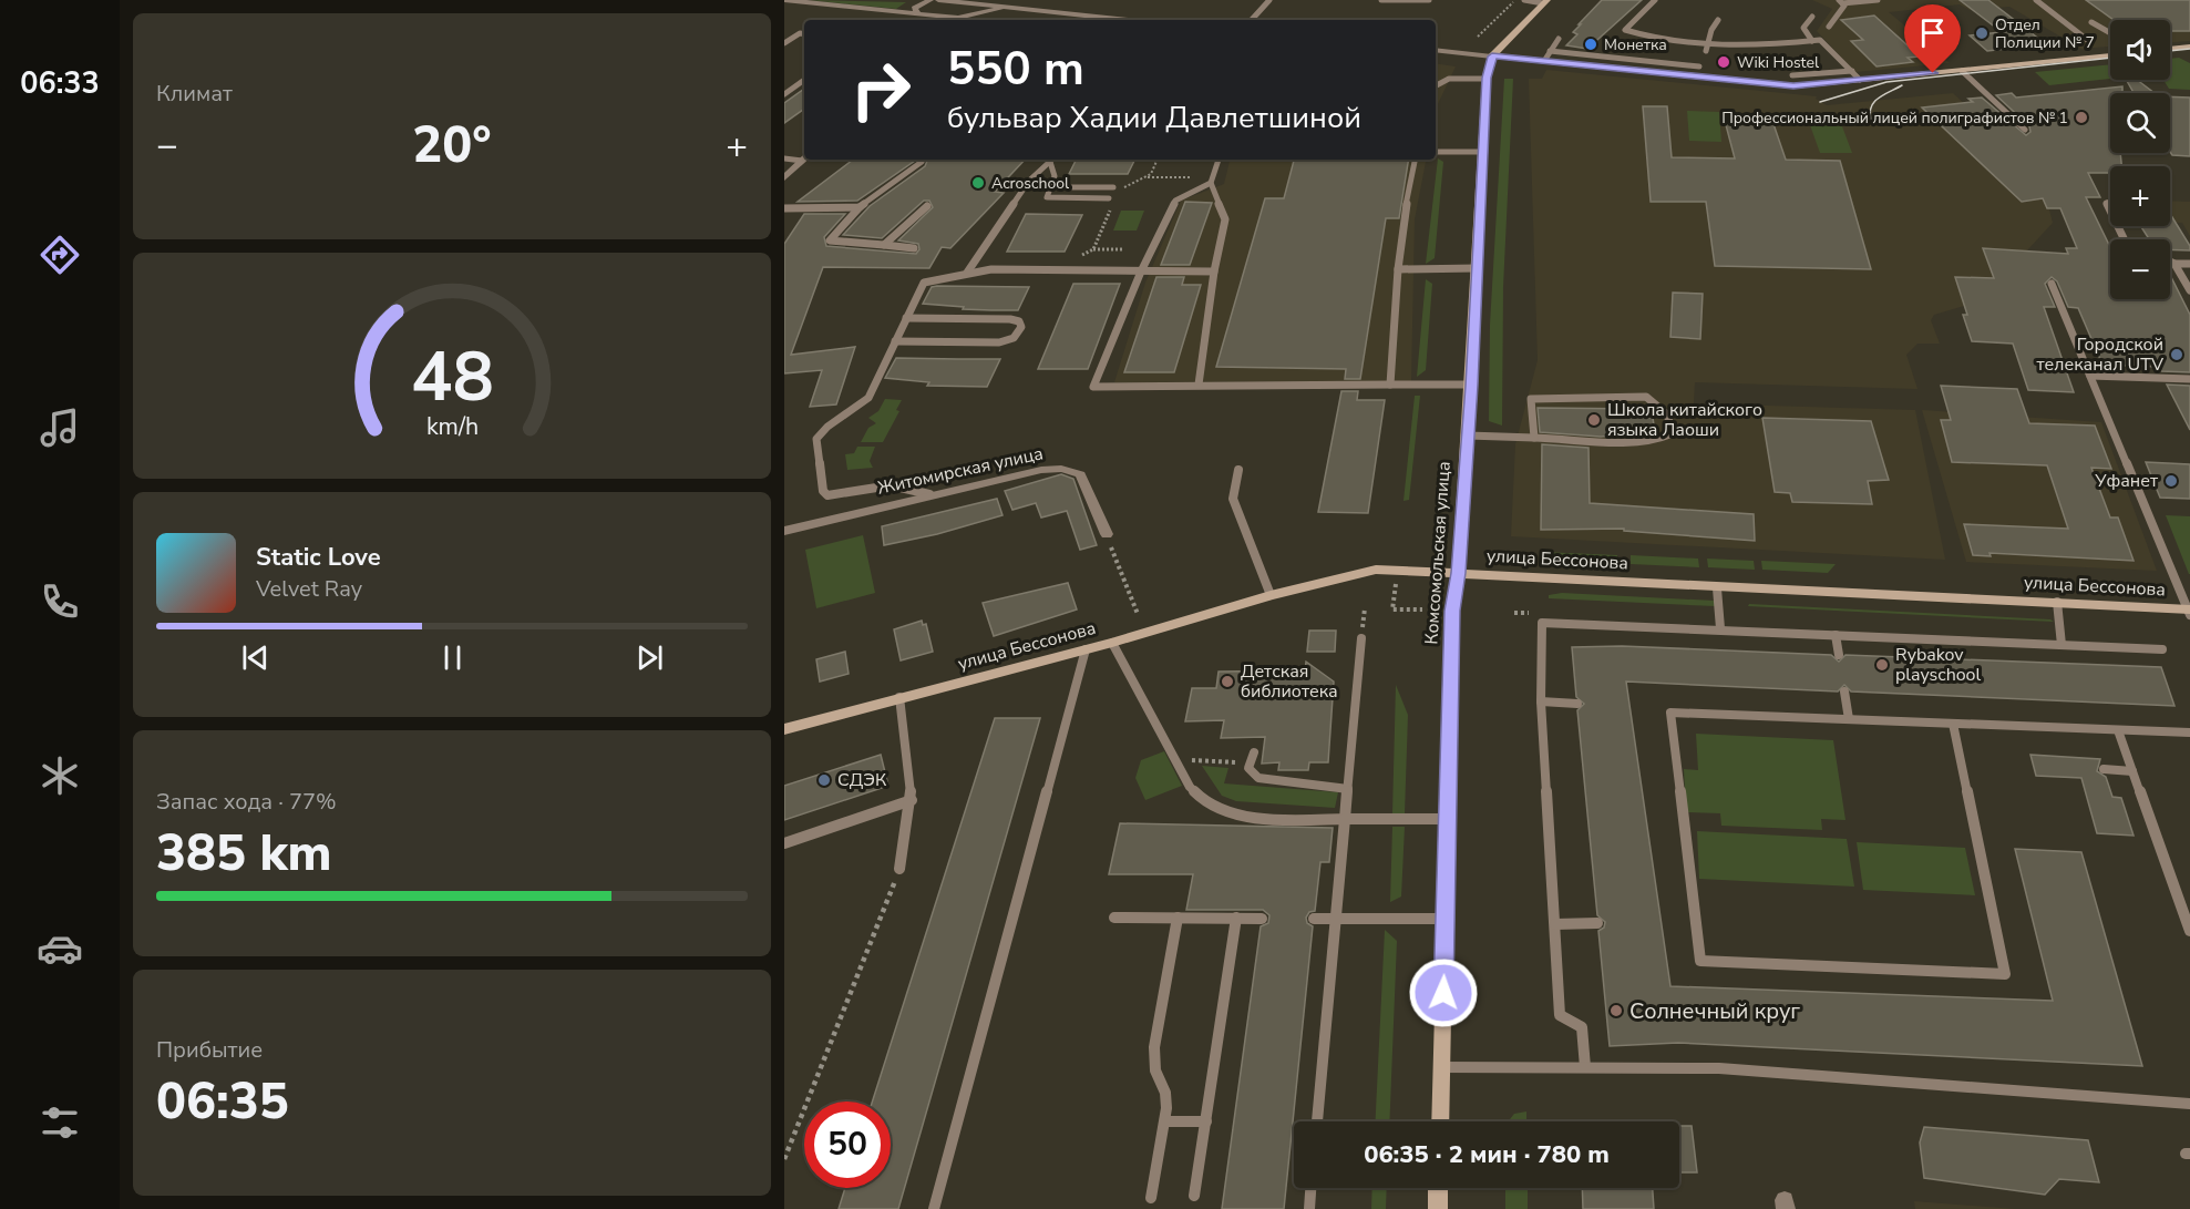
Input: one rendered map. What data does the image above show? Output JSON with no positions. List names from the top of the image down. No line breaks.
{"streets":{"street":["Житомирская улица","Комсомольская улица","улица Бессонова"]},"crossings":[["Комсомольская улица","улица Бессонова"]],"places":["Отдел Полиции № 7","Монетка","Wiki Hostel","Профессиональный лицей полиграфистов № 1","Acroschool","Городской телеканал UTV","Школа китайского языка Лаоши","Уфанет","Rybakov playschool","Детская библиотека","СДЭК","Солнечный круг"],"page":{"tabs":"06:33","tile":["Климат",["Запас хода · 77%","385 km"],["Прибытие","06:35"]],"map_buttons":["+","−"],"turn":["550 m","бульвар Хадии Давлетшиной"],"heat":["−","20°","+"],"song":["Static Love","Velvet Ray"],"limit":"50","trip":"06:35 · 2 мин · 780 m","gauge":["48","km/h"]}}
